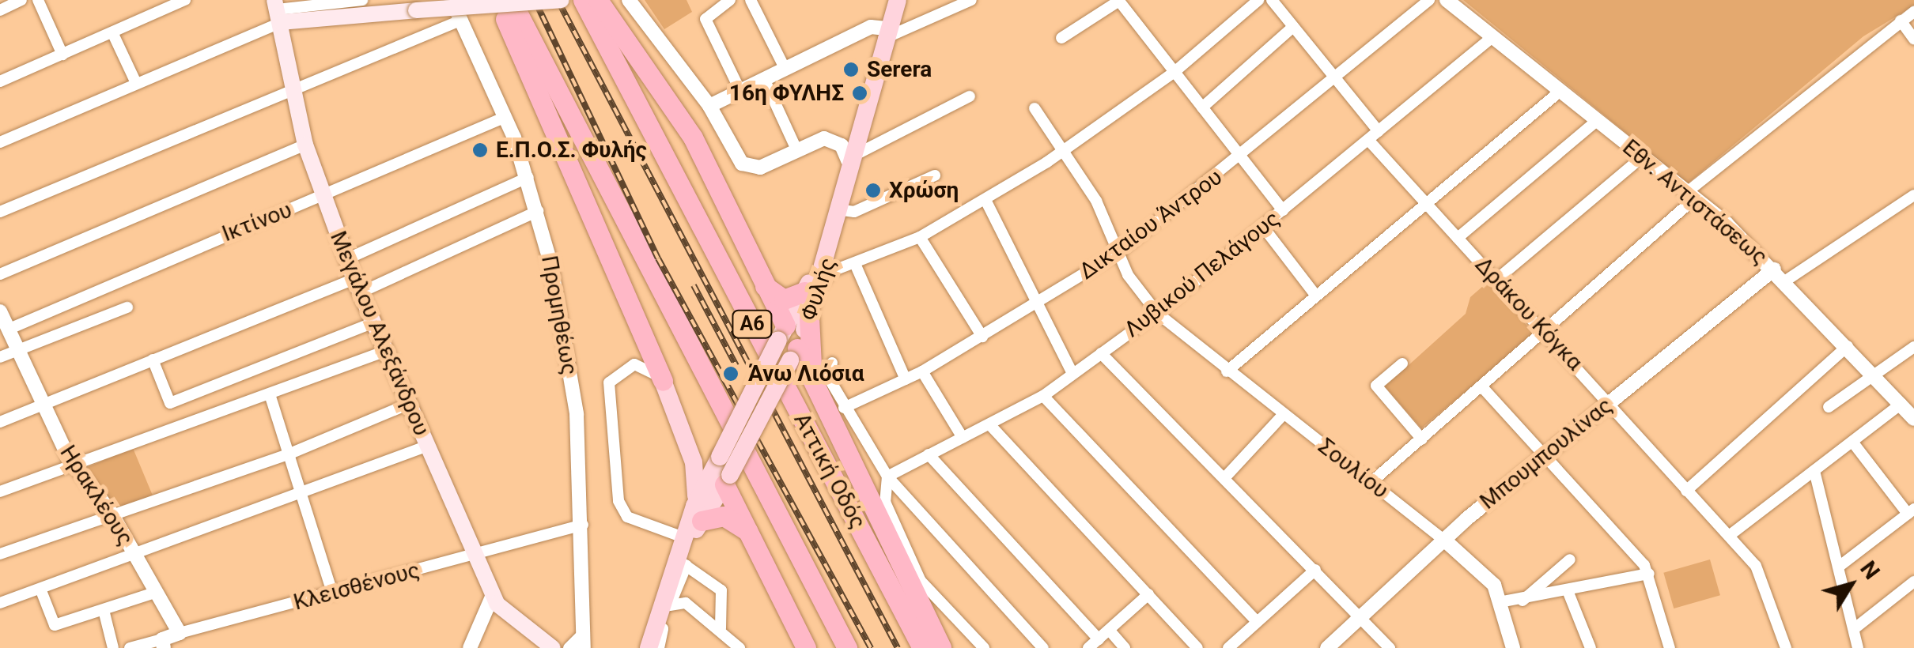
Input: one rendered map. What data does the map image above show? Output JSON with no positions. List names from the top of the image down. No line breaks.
{"streets":{"highway":["Α6","Αττική Οδός"],"main road":["Φυλής","Μεγάλου Αλεξάνδρου"],"street":["Εθν. Αντιστάσεως","Ικτίνου","Δικταίου Άντρου","Λυβικού Πελάγους","Δράκου Κόγκα","Προμηθέως","Μπουμπουλίνας","Σουλίου","Ηρακλέους","Κλεισθένους"]},"crossings":[["Εθν. Αντιστάσεως","Λυβικού Πελάγους"],["Εθν. Αντιστάσεως","Μπουμπουλίνας"],["Ικτίνου","Προμηθέως"],["Ικτίνου","Μεγάλου Αλεξάνδρου"],["Ικτίνου","Ηρακλέους"],["Δικταίου Άντρου","Σουλίου"],["Λυβικού Πελάγους","Δράκου Κόγκα"],["Λυβικού Πελάγους","Σουλίου"],["Δράκου Κόγκα","Μπουμπουλίνας"],["Προμηθέως","Κλεισθένους"],["Μεγάλου Αλεξάνδρου","Κλεισθένους"],["Μπουμπουλίνας","Σουλίου"],["Ηρακλέους","Κλεισθένους"]],"places":["Serera","16η ΦΥΛΗΣ","Ε.Π.Ο.Σ. Φυλής","Χρώση","Άνω Λιόσια"],"north":"top right"}
